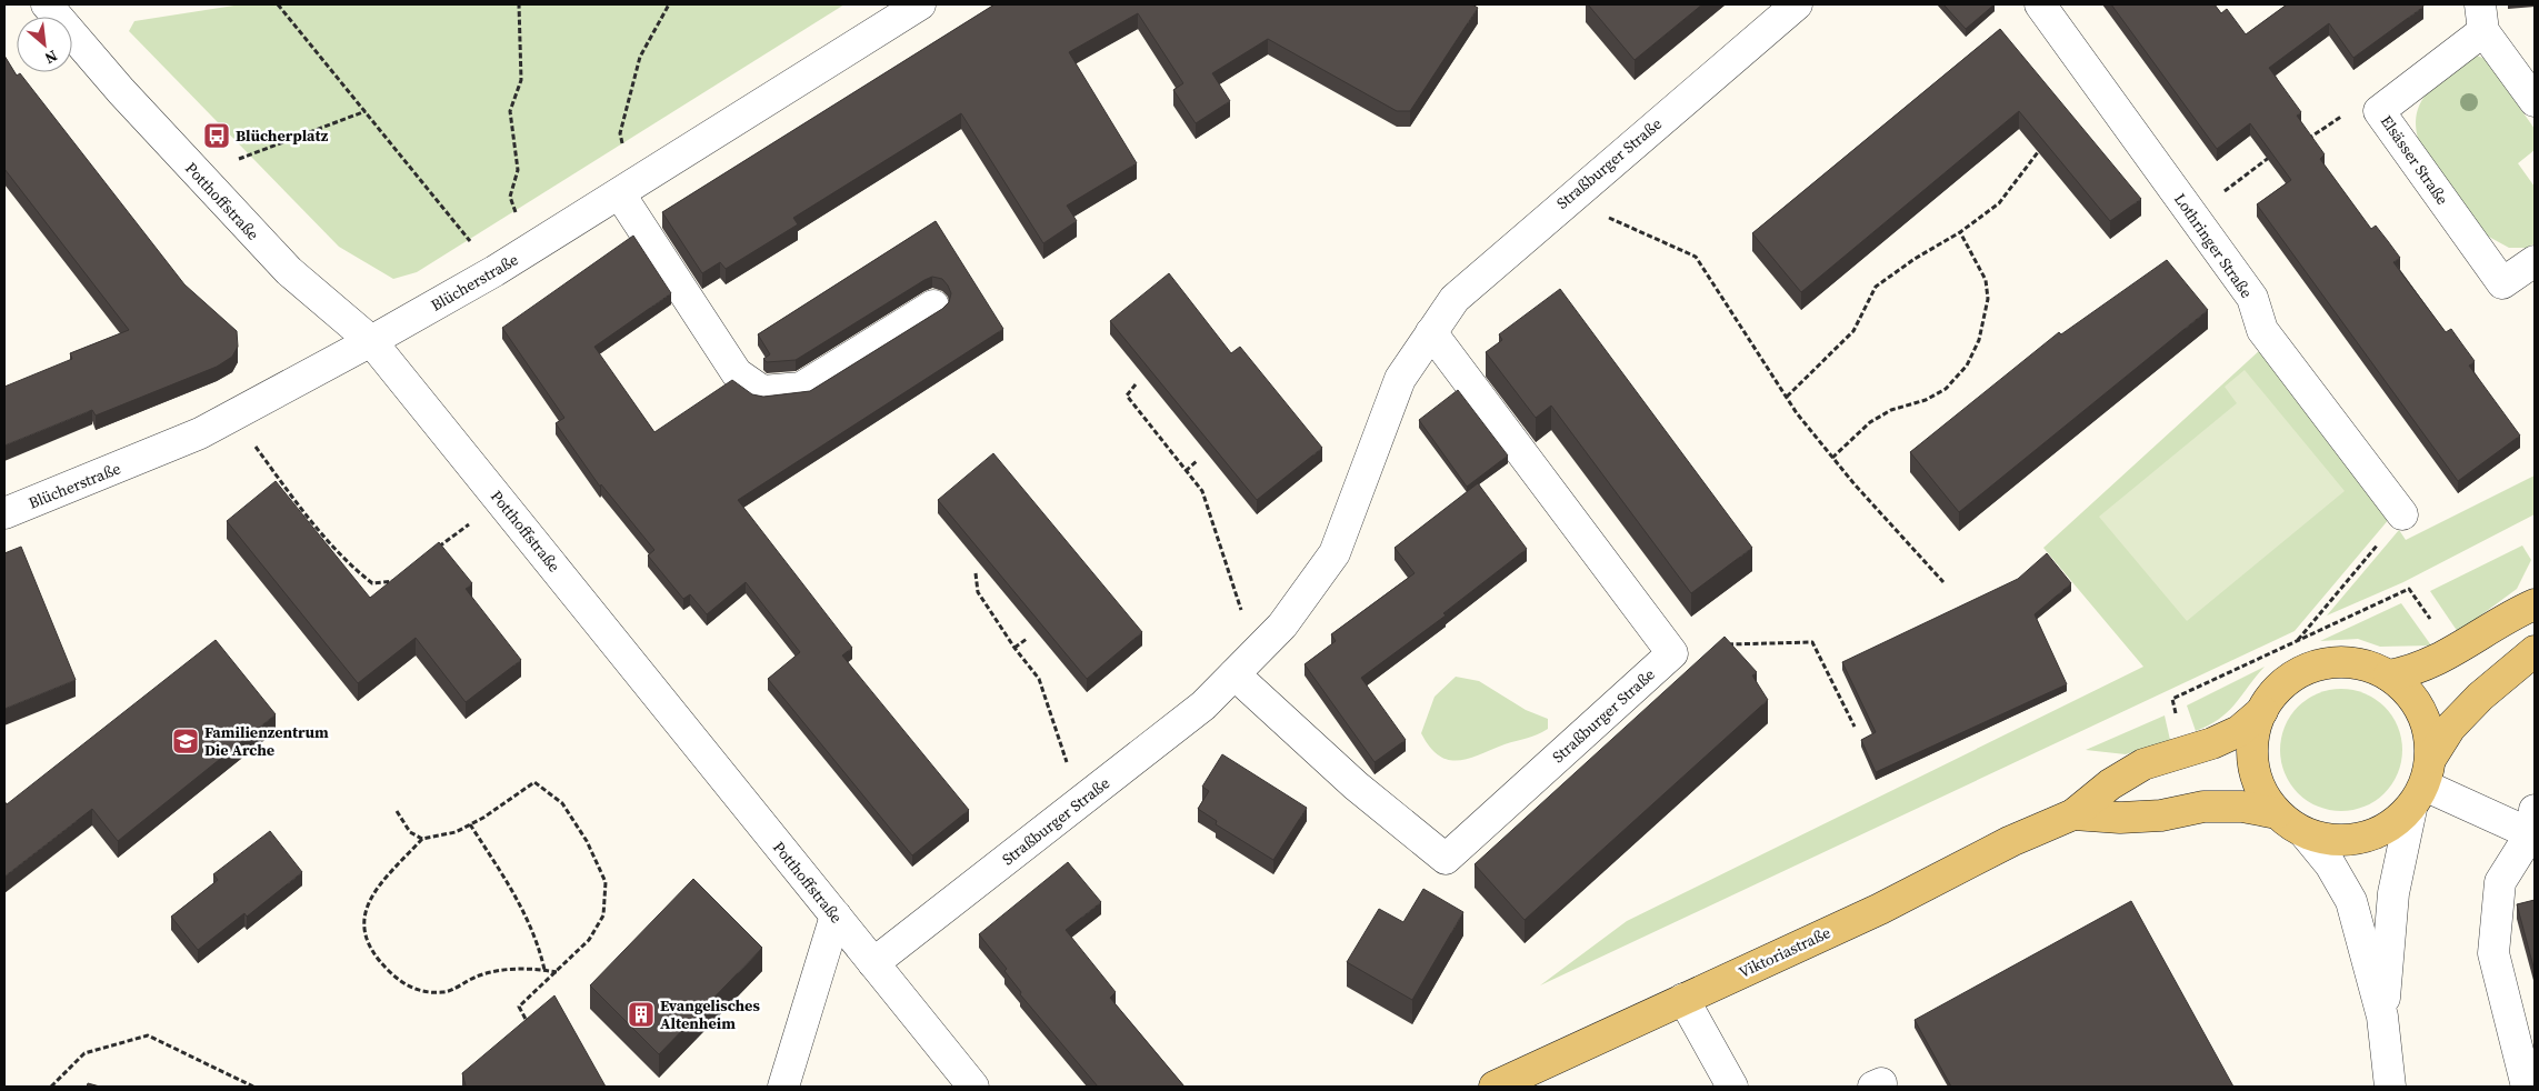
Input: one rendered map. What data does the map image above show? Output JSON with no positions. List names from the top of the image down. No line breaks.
{"streets":{"main road":["Viktoriastraße"],"street":["Elsässer Straße","Straßburger Straße","Potthoffstraße","Lothringer Straße","Blücherstraße"]},"crossings":[["Straßburger Straße","Potthoffstraße"],["Potthoffstraße","Blücherstraße"]],"places":{"bus stop":["Blücherplatz"],"school or university":["Familienzentrum Die Arche"],"building":["Evangelisches Altenheim"]},"north":"bottom right"}
